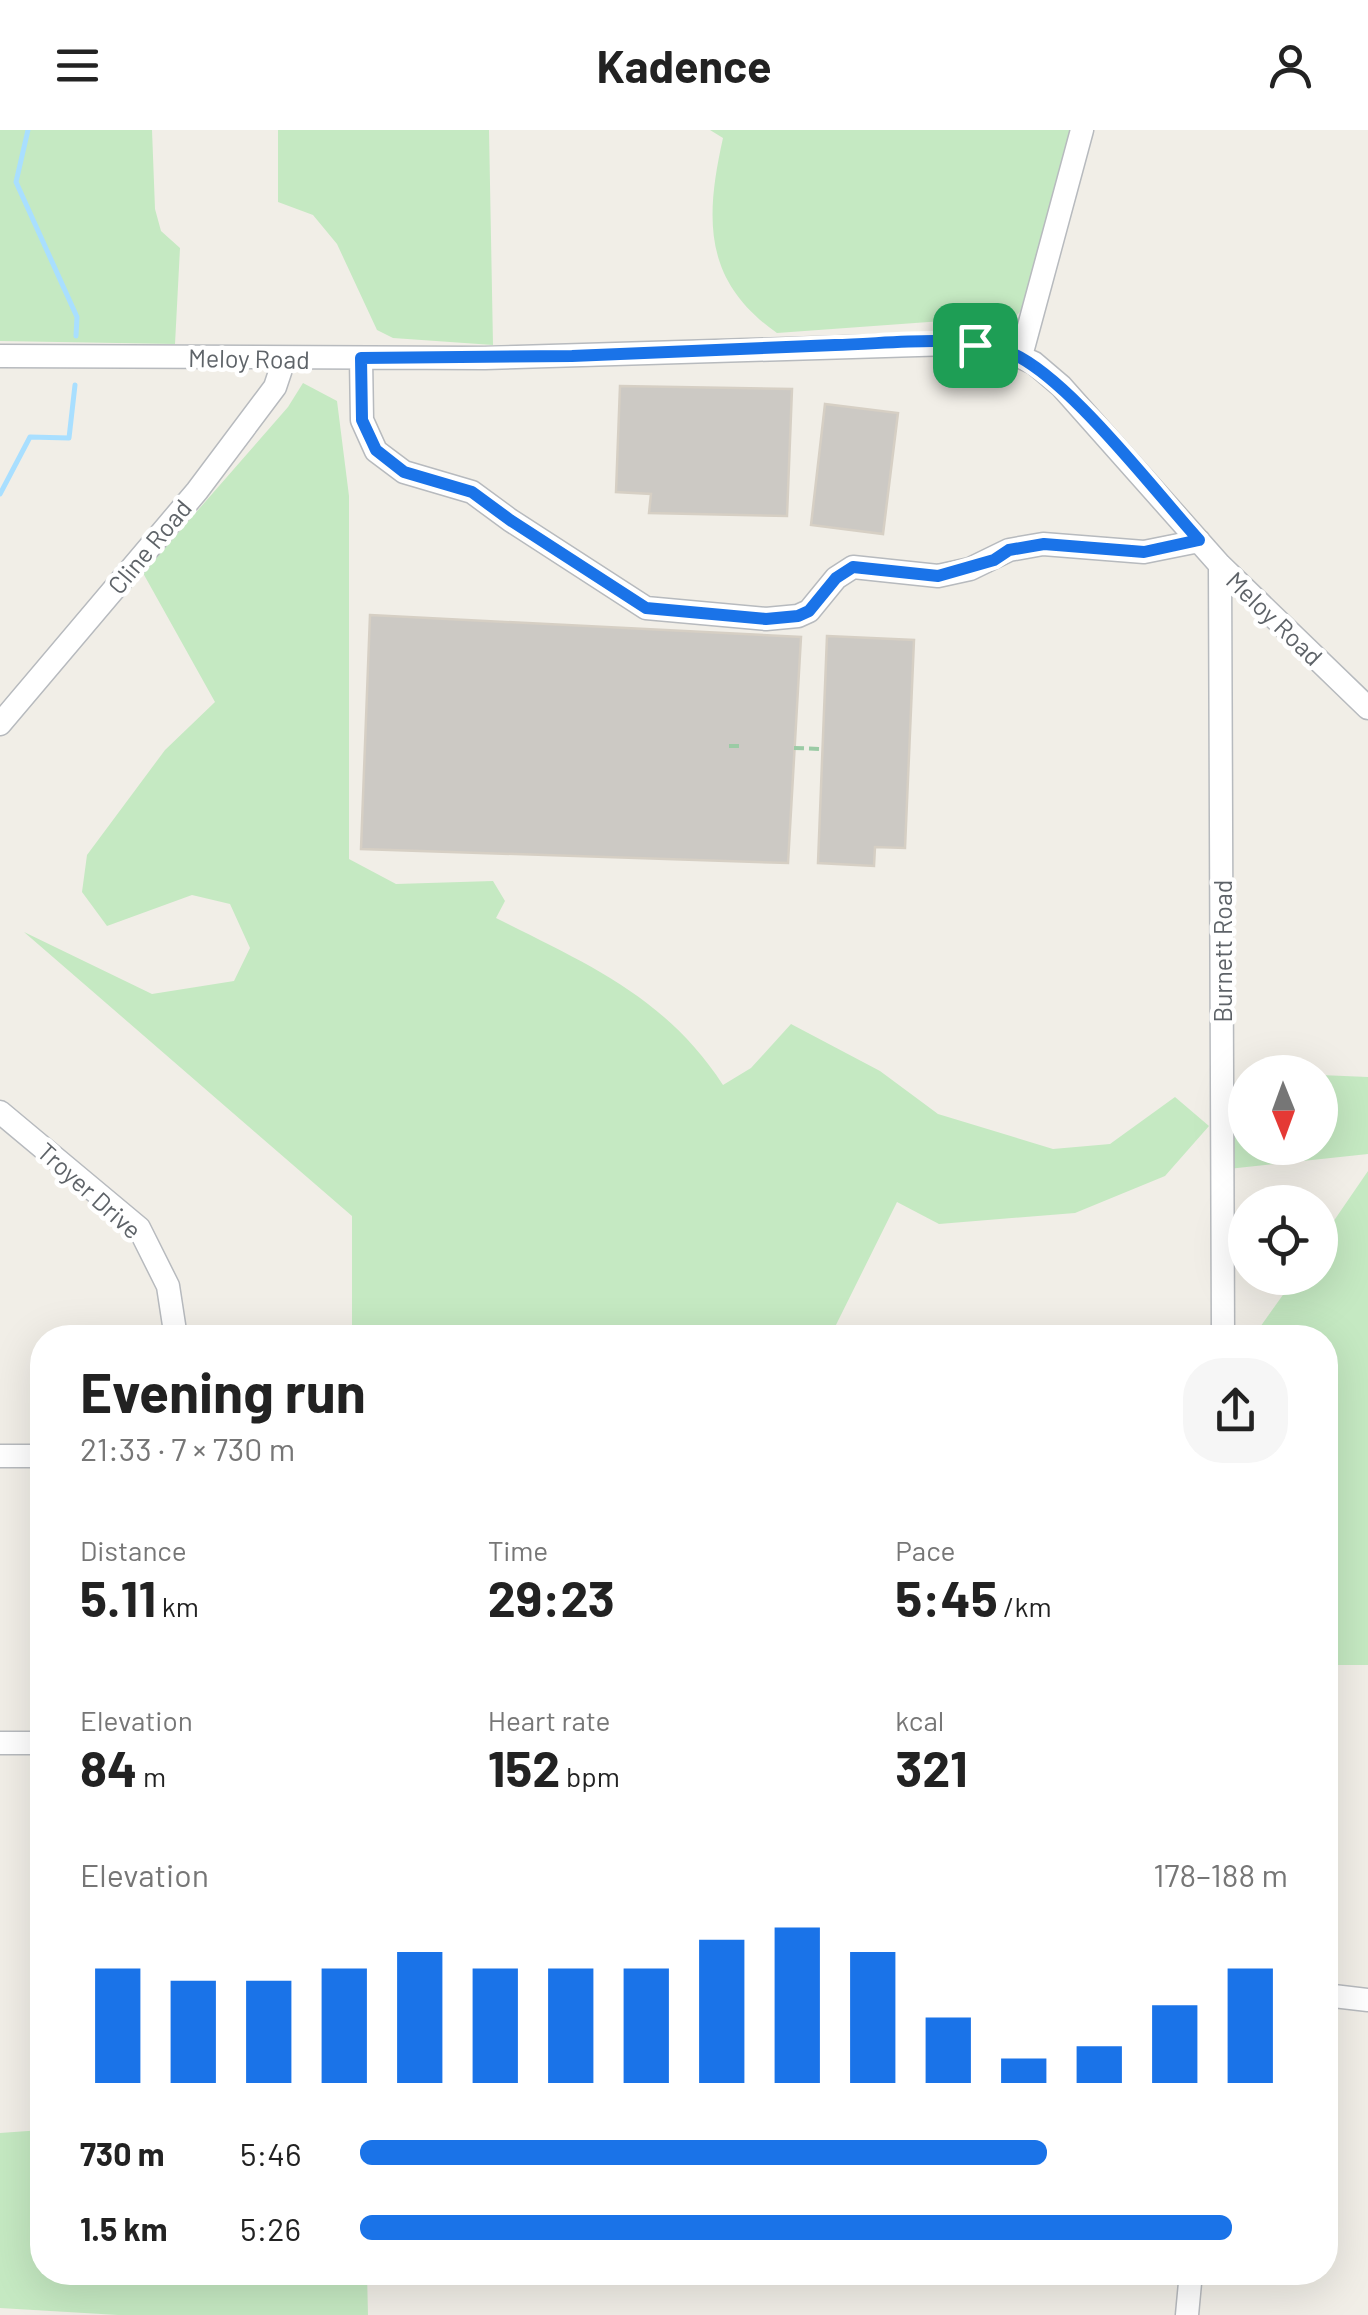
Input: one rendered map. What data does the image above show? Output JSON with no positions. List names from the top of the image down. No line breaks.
{"streets":{"street":["Meloy Road","Cline Road","Burnett Road","Troyer Drive"]},"crossings":[["Meloy Road","Cline Road"],["Meloy Road","Burnett Road"]],"north":"bottom","page":{"header":"Kadence","heading":["Evening run","21:33 · 7 × 730 m"],"stats":[["Distance","5.11 km"],["Time","29:23"],["Pace","5:45 /km"],["Elevation","84 m"],["Heart rate","152 bpm"],["kcal","321"]],"chart":["Elevation","178–188 m"],"list":[{"name":"730 m","note":"5:46"},{"name":"1.5 km","note":"5:26"}]}}
